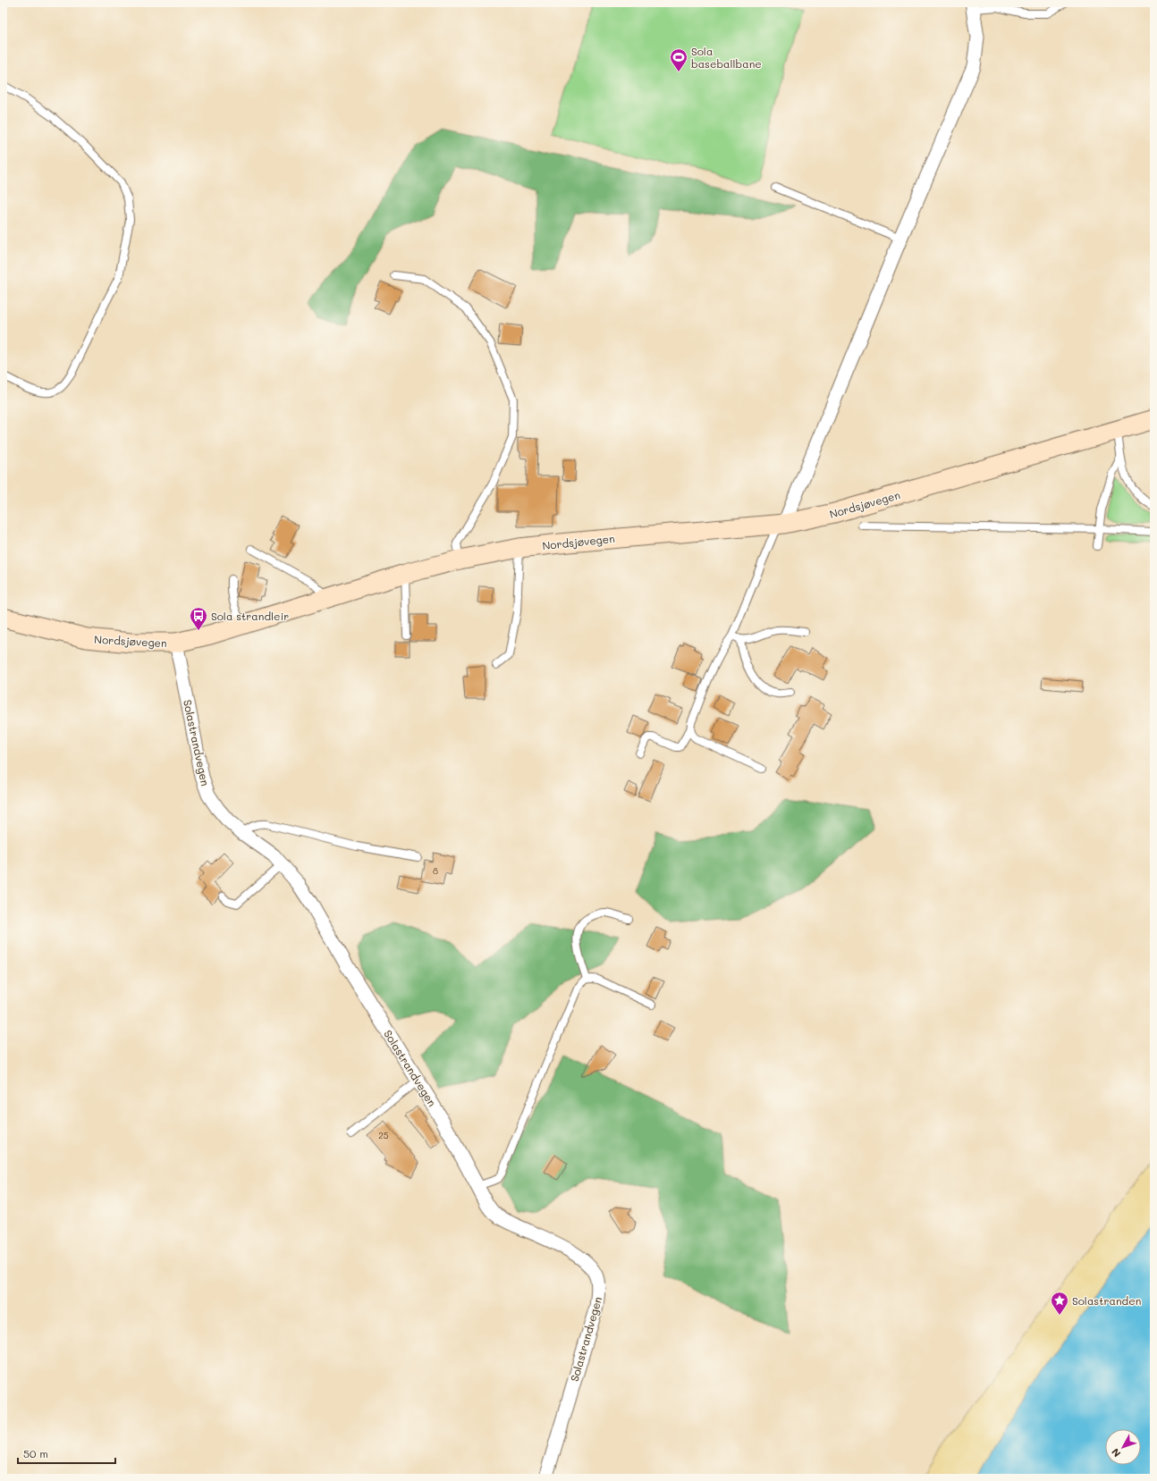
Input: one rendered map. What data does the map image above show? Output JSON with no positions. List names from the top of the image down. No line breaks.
{"streets":{"street":["Nordsjøvegen","Solastrandvegen"]},"crossings":[["Nordsjøvegen","Solastrandvegen"]],"places":{"sports":["Sola baseballbane"],"bus stop":["Sola strandleir"],"place":["Solastranden"]},"house_numbers":["8","25"],"scale_bar":"50 m","north":"bottom left"}
